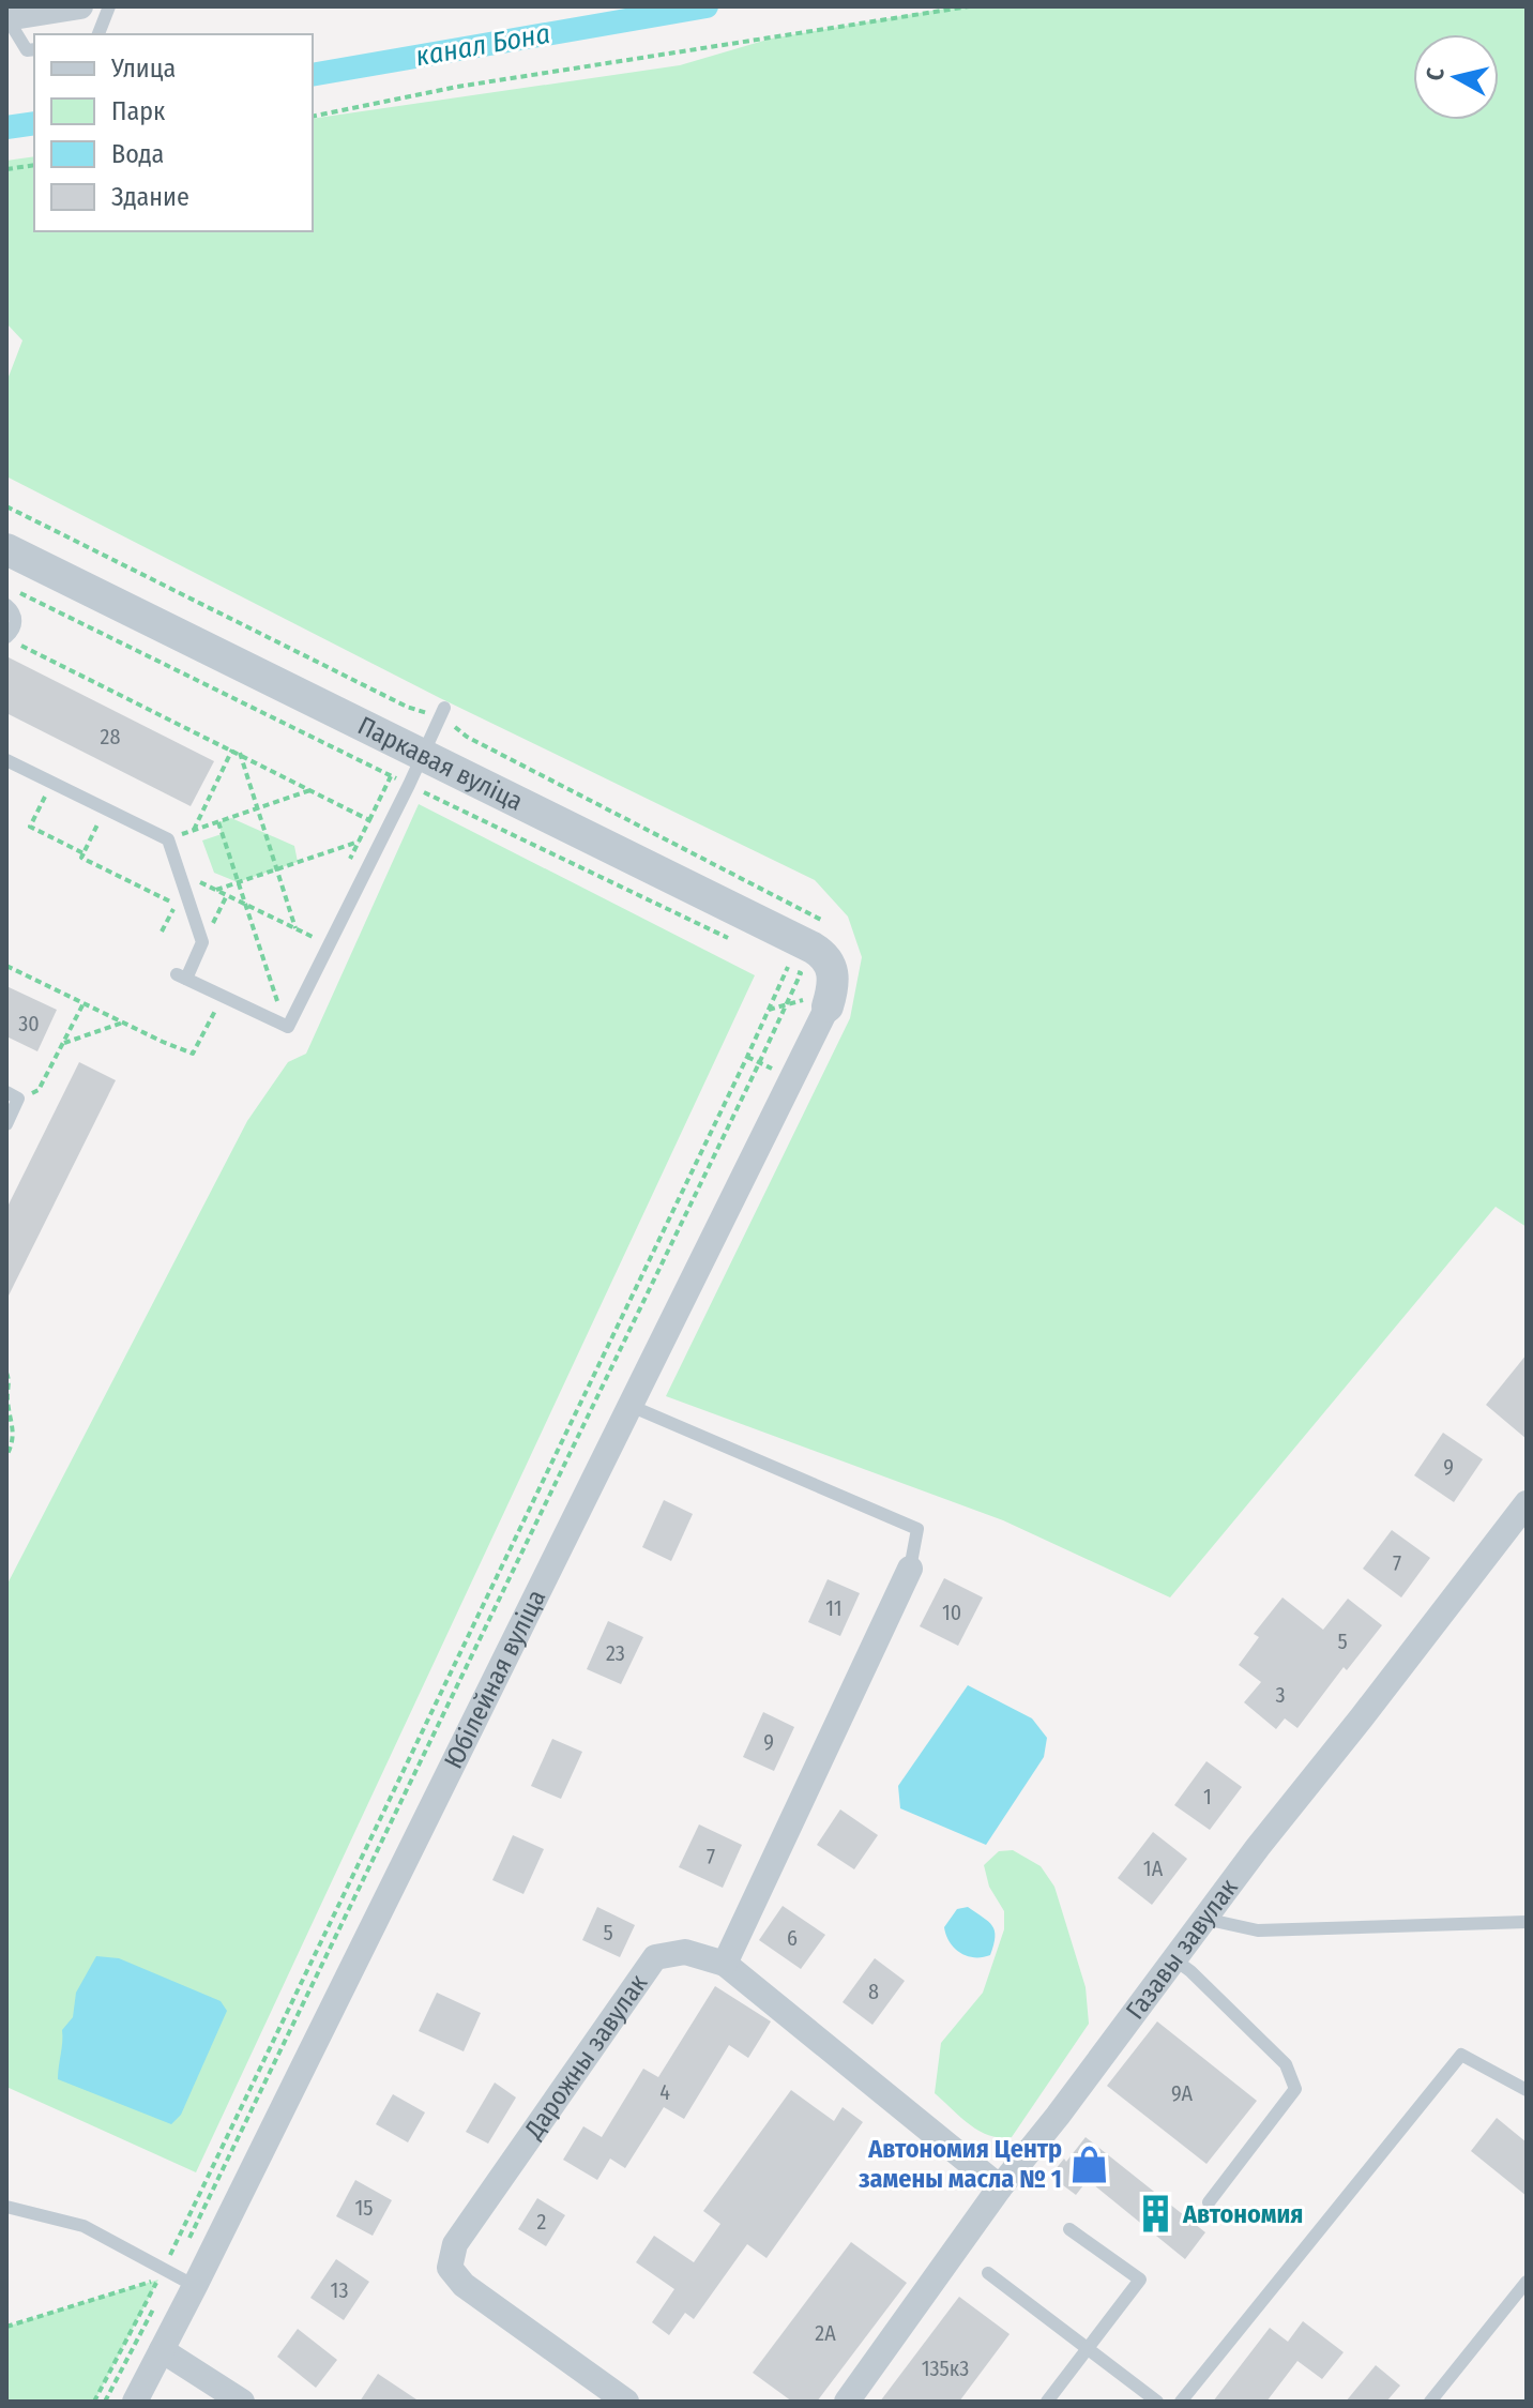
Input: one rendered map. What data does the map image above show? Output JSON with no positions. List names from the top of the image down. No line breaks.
{"streets":{"street":["Паркавая вуліца","Юбілейная вуліца","Газавы завулак","Дарожны завулак"]},"crossings":[["Паркавая вуліца","Юбілейная вуліца"]],"water":["канал Бона"],"places":{"shop":["Автономия Центр замены масла № 1"],"building":["Автономия"]},"house_numbers":["28","30","9","7","11","10","5","23","3","9","1","7","1А","5","6","8","4","9А","15","2","13","2А","135к3"],"legend":["Улица","Парк","Вода","Здание"],"north":"left"}
